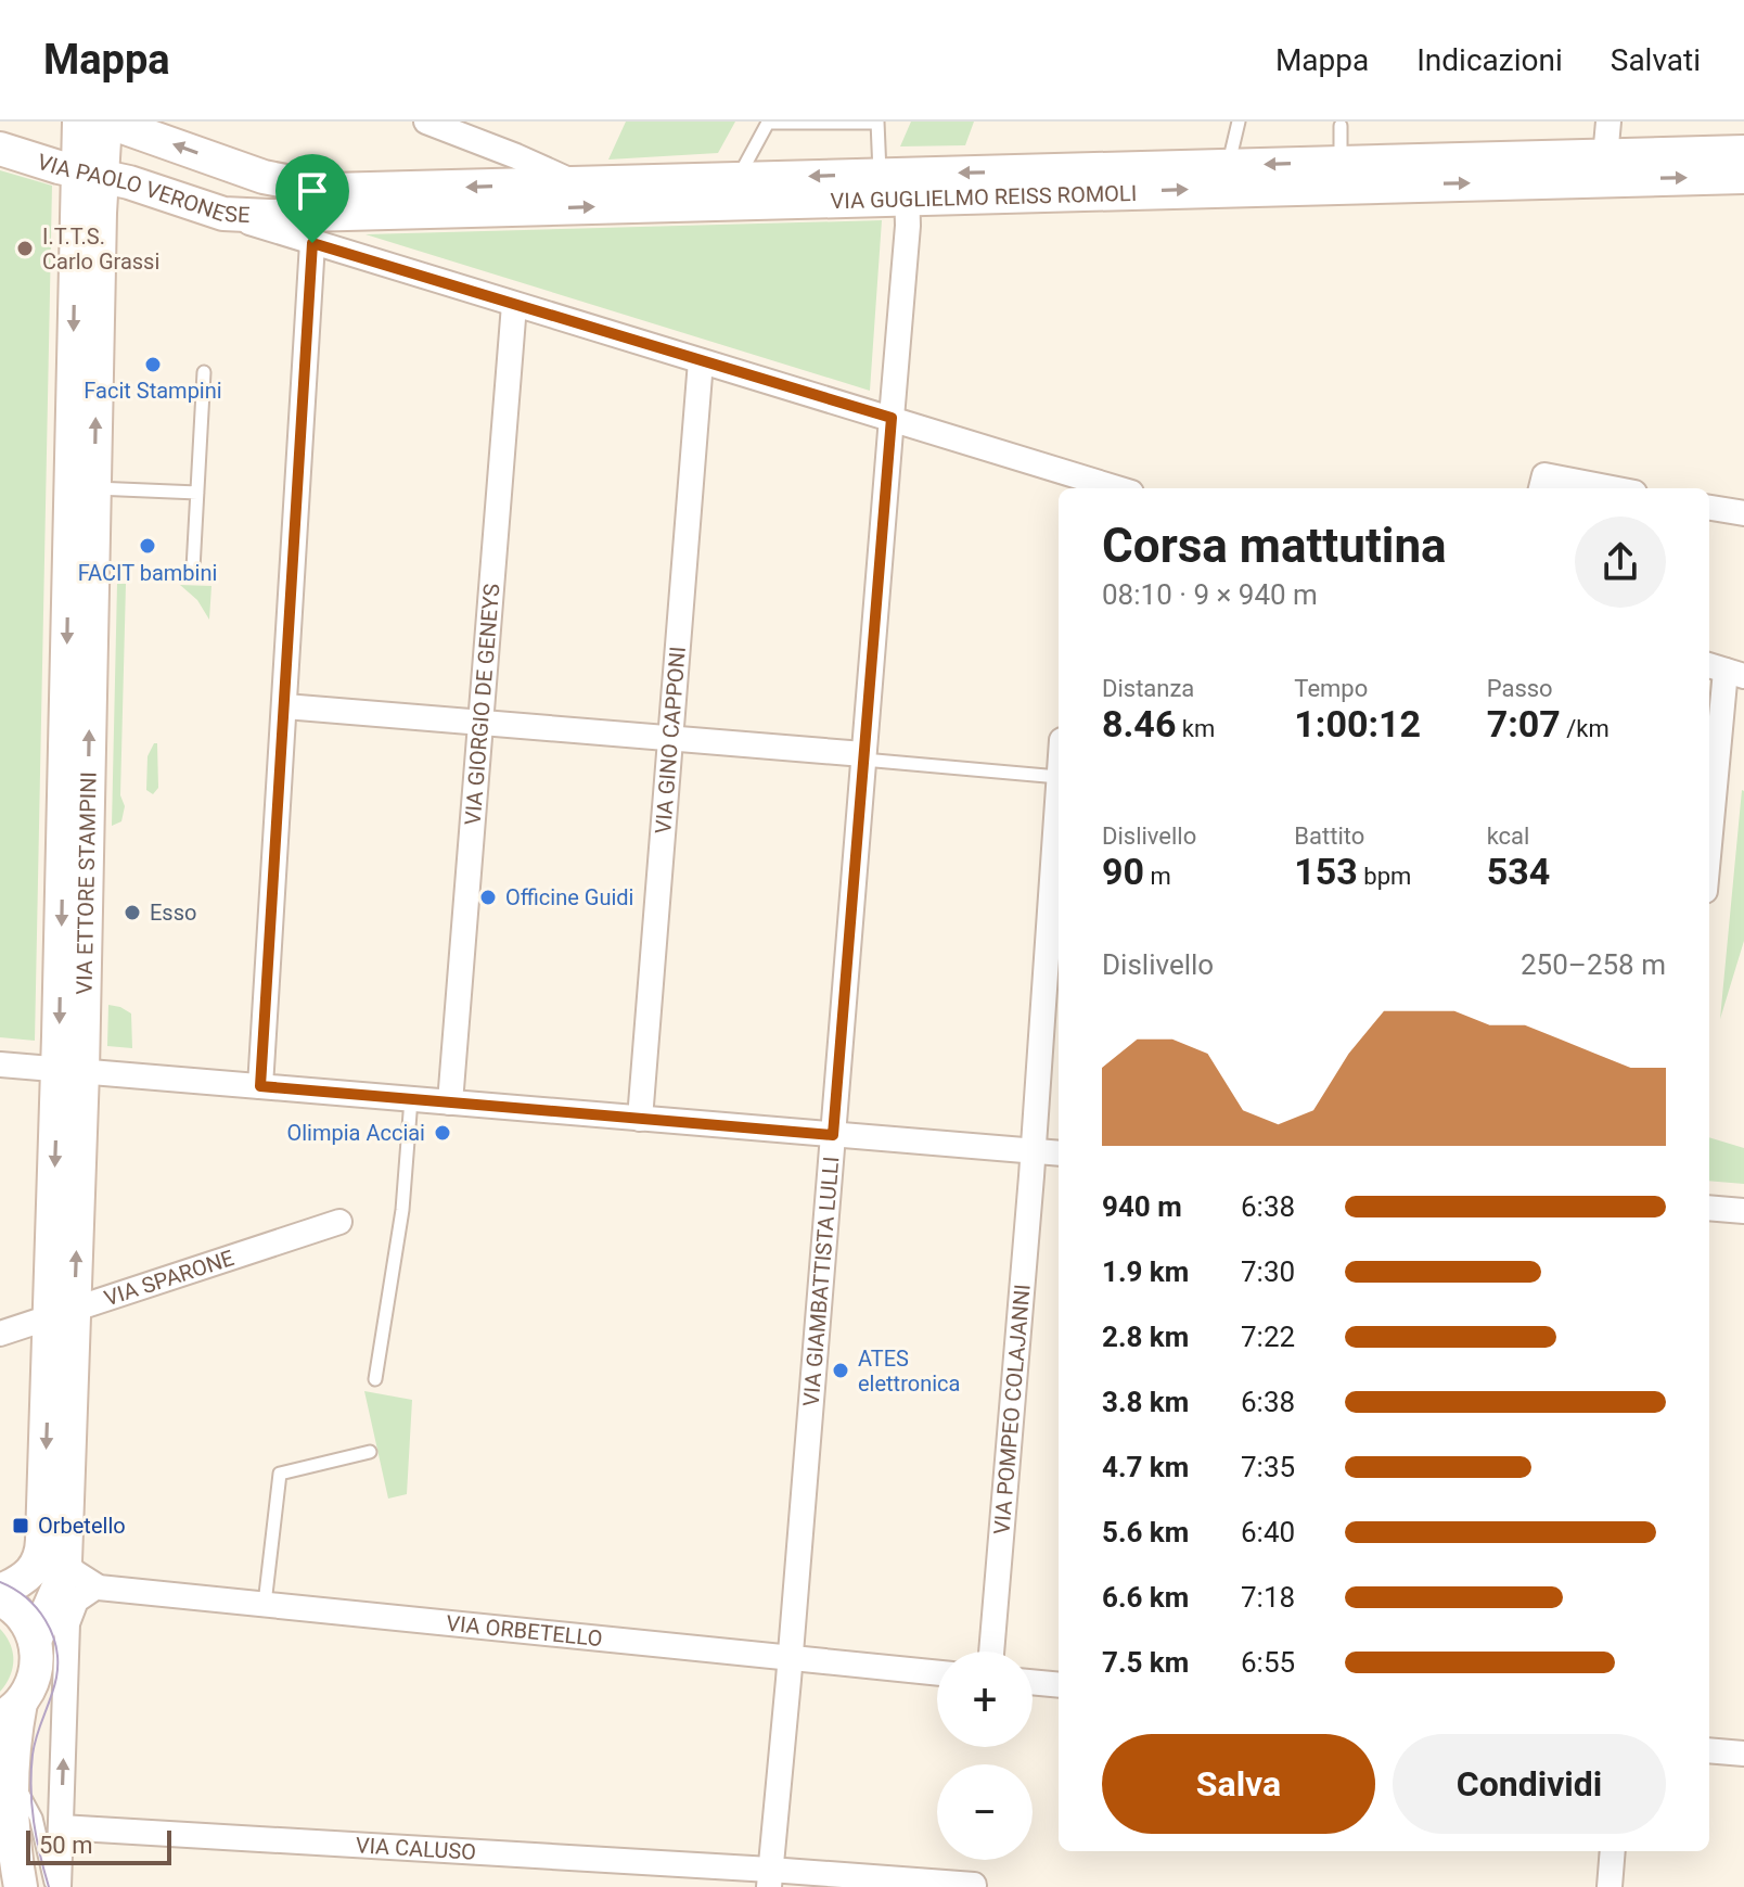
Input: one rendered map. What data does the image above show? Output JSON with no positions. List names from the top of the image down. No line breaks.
{"streets":{"main road":["VIA PAOLO VERONESE","VIA GUGLIELMO REISS ROMOLI","VIA ETTORE STAMPINI"],"street":["VIA GIORGIO DE GENEYS","VIA GINO CAPPONI","VIA SPARONE","VIA GIAMBATTISTA LULLI","VIA POMPEO COLAJANNI","VIA ORBETELLO","VIA CALUSO"]},"crossings":[["VIA PAOLO VERONESE","VIA GUGLIELMO REISS ROMOLI"],["VIA PAOLO VERONESE","VIA GIORGIO DE GENEYS"],["VIA PAOLO VERONESE","VIA GINO CAPPONI"],["VIA PAOLO VERONESE","VIA ETTORE STAMPINI"],["VIA PAOLO VERONESE","VIA GIAMBATTISTA LULLI"],["VIA GUGLIELMO REISS ROMOLI","VIA ETTORE STAMPINI"],["VIA GUGLIELMO REISS ROMOLI","VIA GIAMBATTISTA LULLI"],["VIA ETTORE STAMPINI","VIA SPARONE"],["VIA GIAMBATTISTA LULLI","VIA ORBETELLO"],["VIA GIAMBATTISTA LULLI","VIA CALUSO"]],"places":{"other":["I.T.T.S. Carlo Grassi","Facit Stampini","FACIT bambini","Officine Guidi","Esso","Olimpia Acciai","ATES elettronica"],"transit":["Orbetello"]},"scale_bar":"50 m","page":{"header":"Mappa","nav":["Mappa","Indicazioni","Salvati"],"heading":["Corsa mattutina","08:10 · 9 × 940 m"],"stats":[["Distanza","8.46 km"],["Tempo","1:00:12"],["Passo","7:07 /km"],["Dislivello","90 m"],["Battito","153 bpm"],["kcal","534"]],"chart":["Dislivello","250–258 m"],"list":[{"name":"940 m","note":"6:38"},{"name":"1.9 km","note":"7:30"},{"name":"2.8 km","note":"7:22"},{"name":"3.8 km","note":"6:38"},{"name":"4.7 km","note":"7:35"},{"name":"5.6 km","note":"6:40"},{"name":"6.6 km","note":"7:18"},{"name":"7.5 km","note":"6:55"}],"map_buttons":["+","−"],"buttons":["Salva","Condividi"],"scale":"50 m"}}
